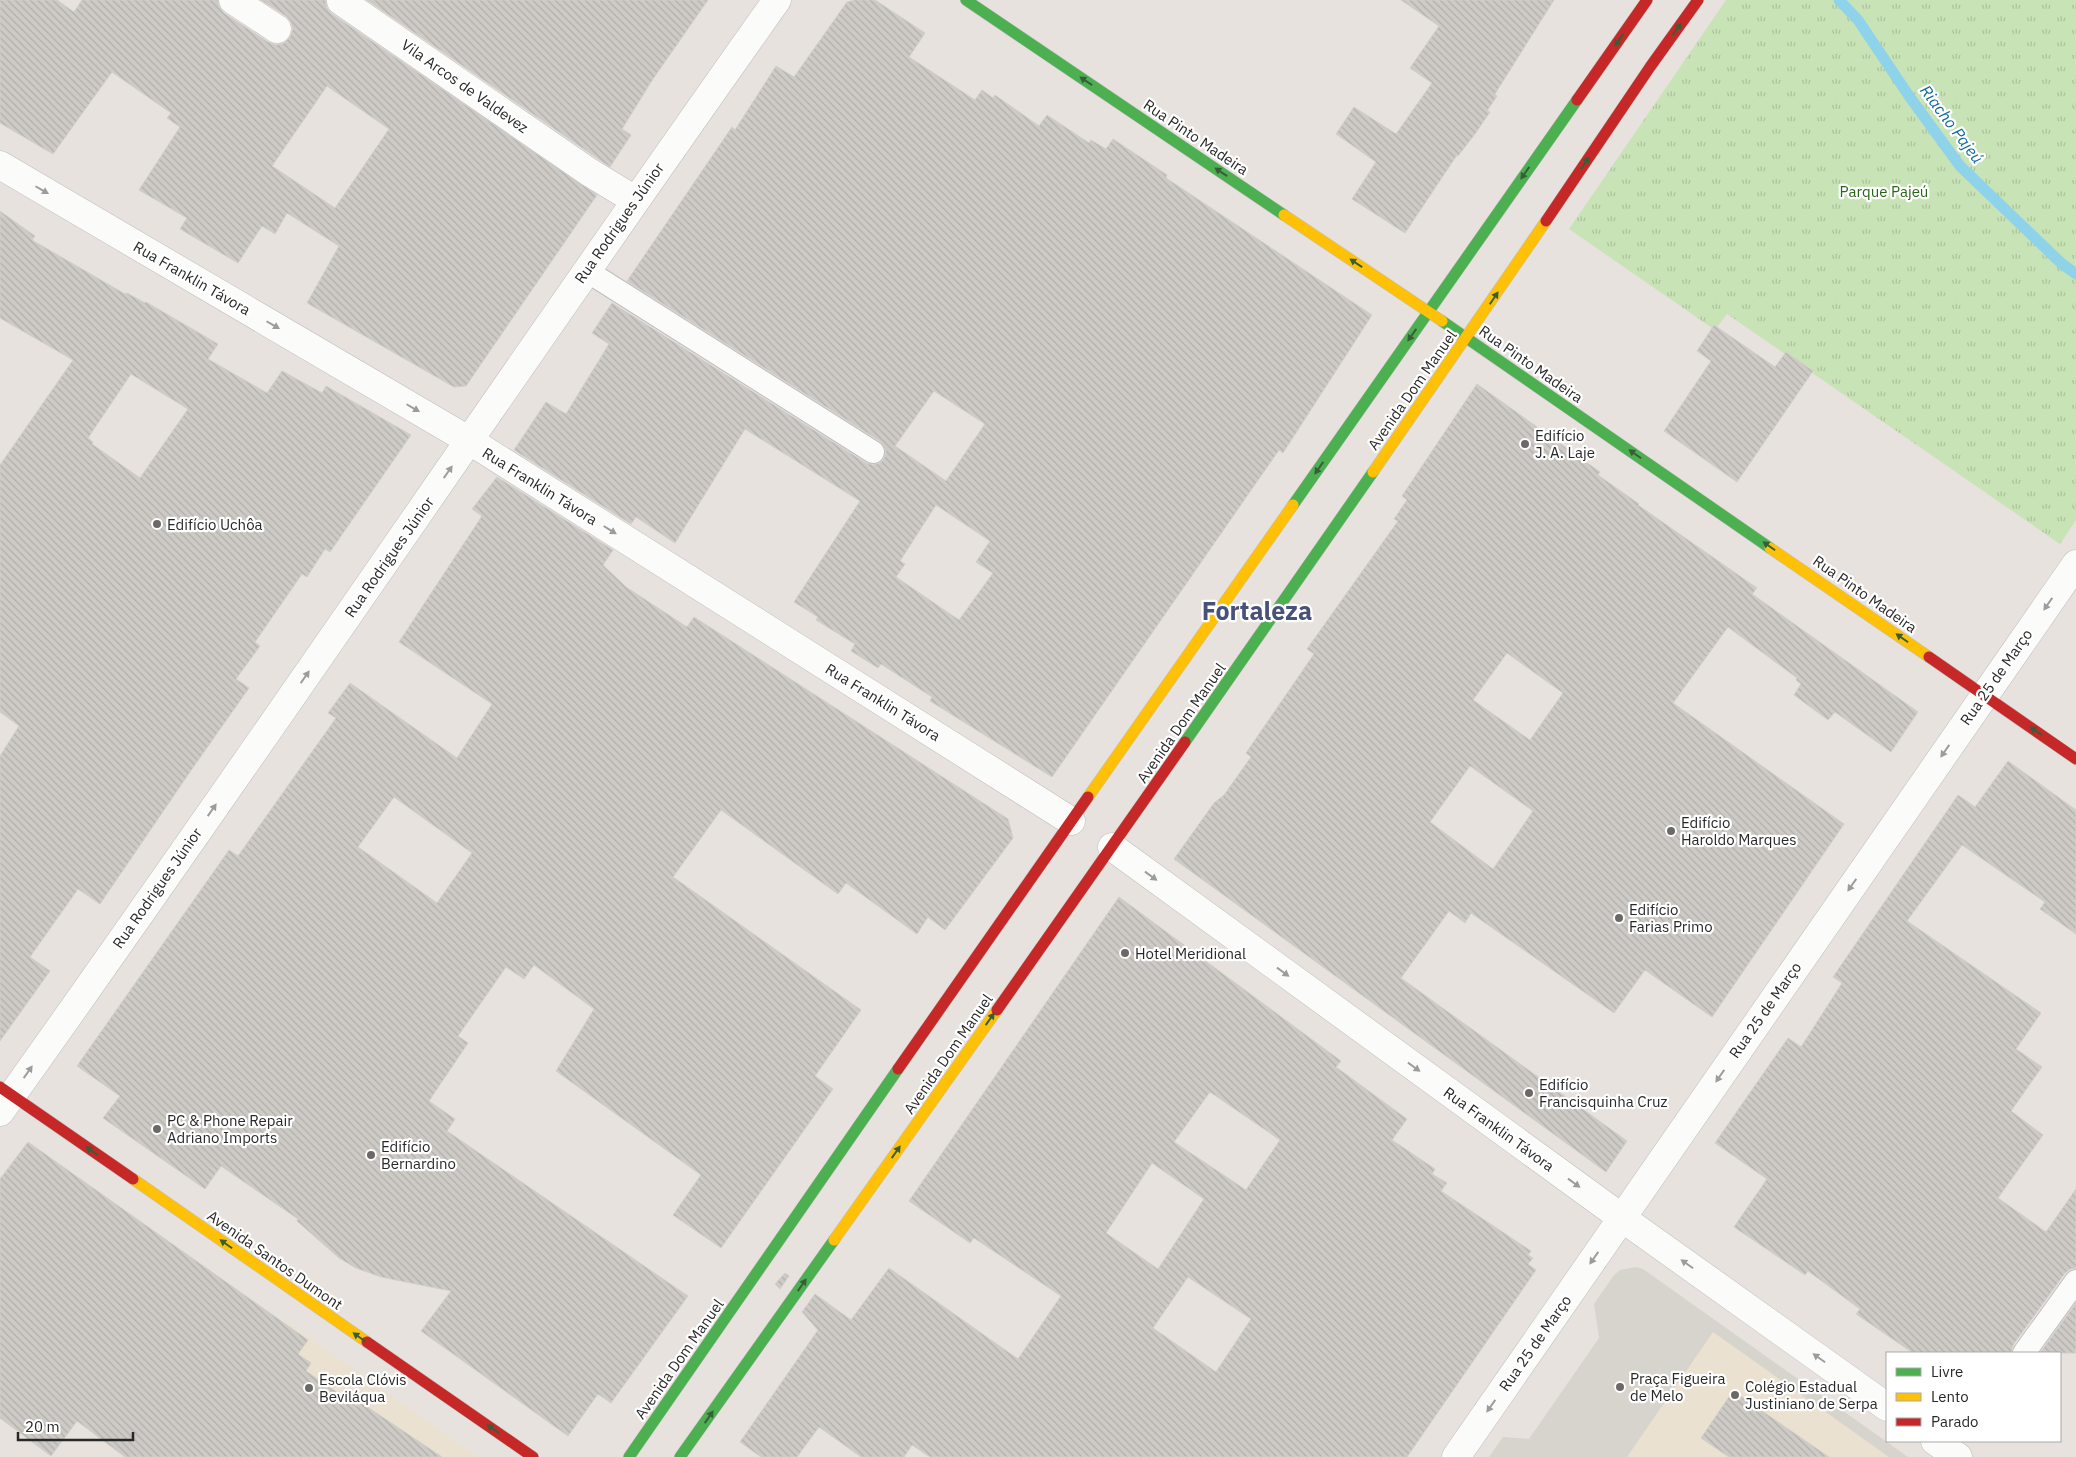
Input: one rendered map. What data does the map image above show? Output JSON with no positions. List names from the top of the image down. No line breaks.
{"streets":{"main road":["Rua Pinto Madeira","Avenida Dom Manuel","Avenida Santos Dumont"],"street":["Vila Arcos de Valdevez","Rua Rodrigues Júnior","Rua Franklin Távora","Rua 25 de Março"]},"crossings":[["Vila Arcos de Valdevez","Rua Rodrigues Júnior"],["Rua Pinto Madeira","Avenida Dom Manuel"],["Rua Pinto Madeira","Rua 25 de Março"],["Rua Rodrigues Júnior","Rua Franklin Távora"],["Rua Rodrigues Júnior","Avenida Santos Dumont"],["Rua Franklin Távora","Avenida Dom Manuel"],["Rua Franklin Távora","Rua 25 de Março"]],"one_way":["Rua Pinto Madeira","Rua Rodrigues Júnior","Rua 25 de Março","Avenida Santos Dumont"],"districts":["Fortaleza"],"water":["Riacho Pajeú"],"parks":["Parque Pajeú"],"places":["Edifício J. A. Laje","Edifício Uchôa","Edifício Haroldo Marques","Edifício Farias Primo","Hotel Meridional","Edifício Francisquinha Cruz","PC & Phone Repair Adriano Imports","Edifício Bernardino","Praça Figueira de Melo","Escola Clóvis Beviláqua","Colégio Estadual Justiniano de Serpa"],"legend":["Livre","Lento","Parado"],"scale_bar":"20 m"}
